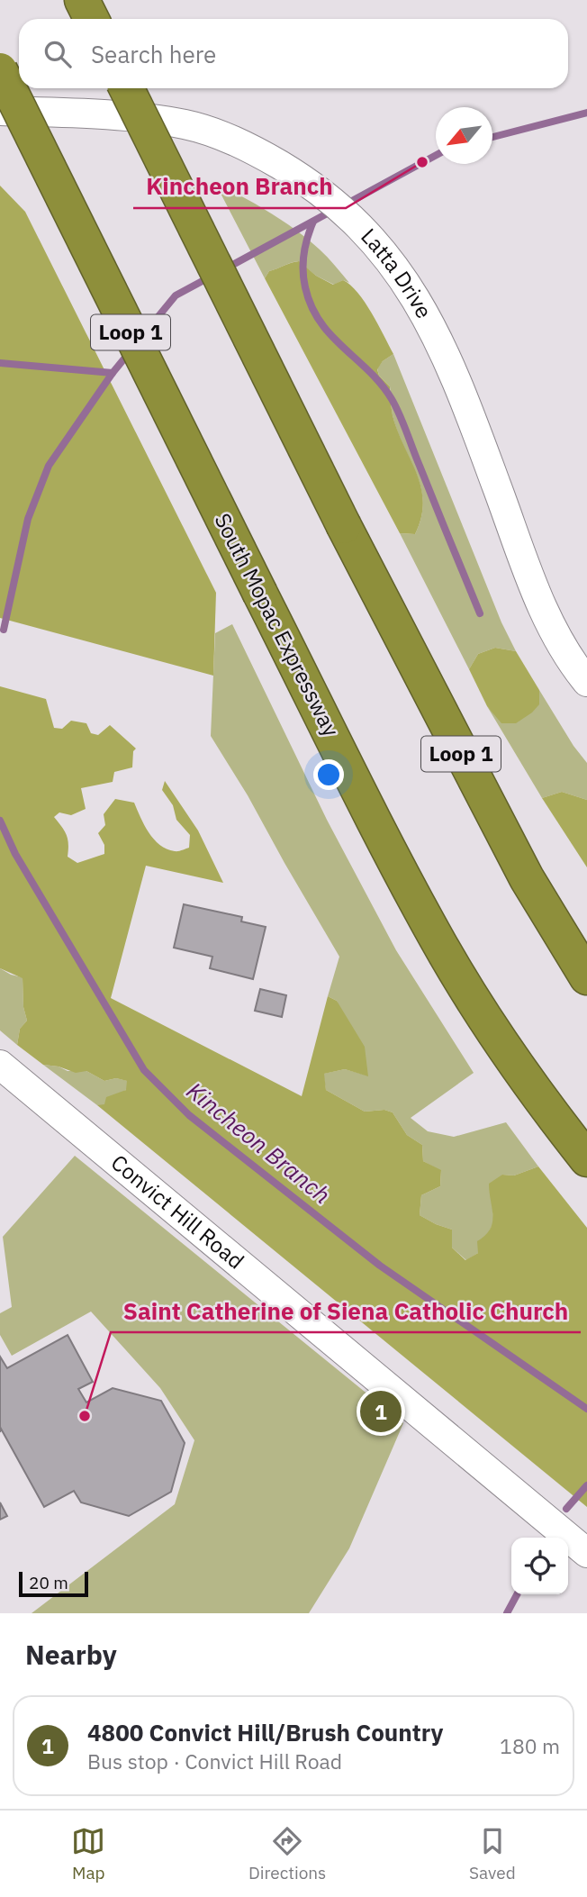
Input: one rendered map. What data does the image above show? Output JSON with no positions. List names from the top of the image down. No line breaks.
{"streets":{"highway":["Loop 1","South Mopac Expressway"],"street":["Latta Drive","Convict Hill Road"]},"water":["Kincheon Branch"],"places":["Kincheon Branch","Saint Catherine of Siena Catholic Church"],"scale_bar":"20 m","north":"bottom left","page":{"search":"Search here","pins":"1","scale":"20 m","heading":"Nearby","list":[{"mark":"1","name":"4800 Convict Hill/Brush Country","note":"Bus stop · Convict Hill Road","value":"180 m"}],"nav":["Map","Directions","Saved"]}}
